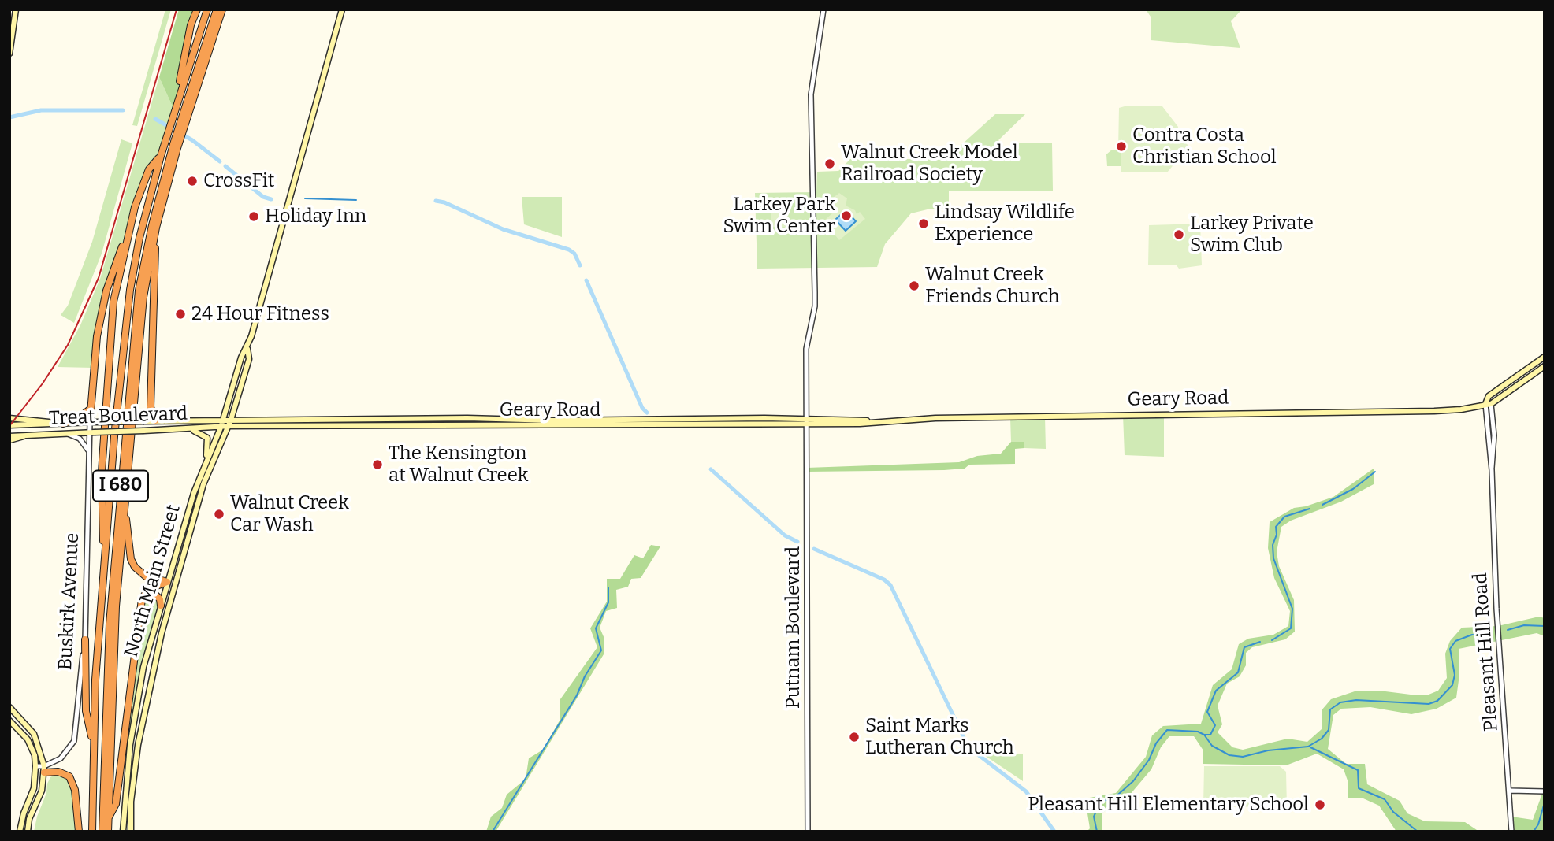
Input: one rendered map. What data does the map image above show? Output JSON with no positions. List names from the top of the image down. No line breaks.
{"streets":{"highway":["I 680"],"main road":["Geary Road","Treat Boulevard","North Main Street"],"street":["Buskirk Avenue","Putnam Boulevard","Pleasant Hill Road"]},"crossings":[["Geary Road","Treat Boulevard"],["Geary Road","North Main Street"],["Geary Road","Putnam Boulevard"],["Geary Road","Pleasant Hill Road"],["Treat Boulevard","North Main Street"],["Treat Boulevard","Buskirk Avenue"]],"places":["Contra Costa Christian School","Walnut Creek Model Railroad Society","CrossFit","Larkey Park Swim Center","Holiday Inn","Lindsay Wildlife Experience","Larkey Private Swim Club","Walnut Creek Friends Church","24 Hour Fitness","The Kensington at Walnut Creek","Walnut Creek Car Wash","Saint Marks Lutheran Church","Pleasant Hill Elementary School"]}
